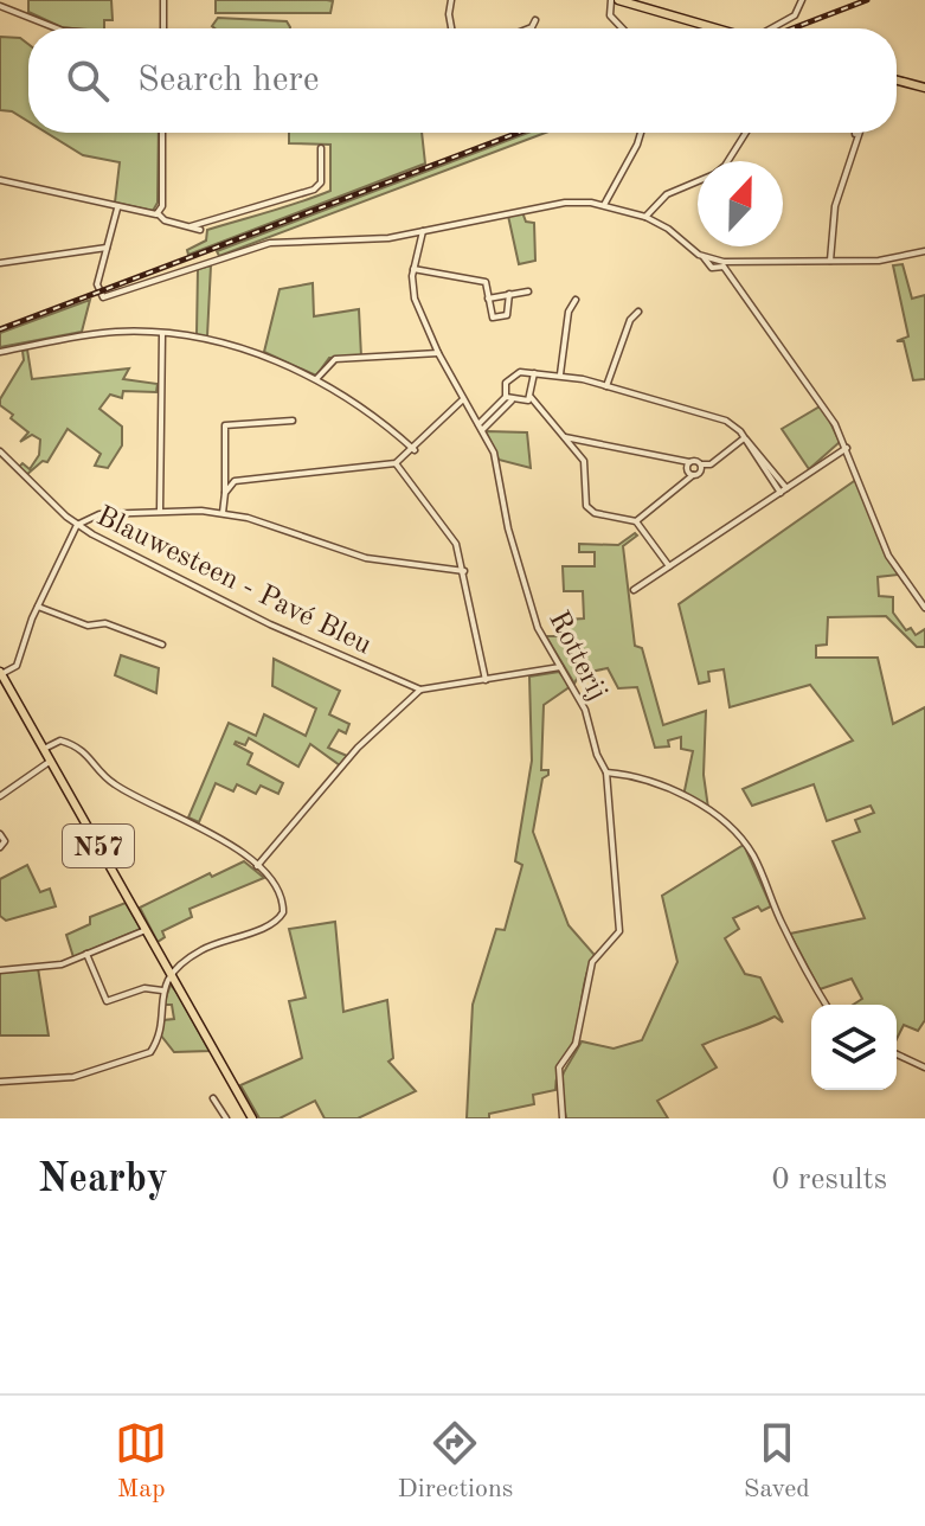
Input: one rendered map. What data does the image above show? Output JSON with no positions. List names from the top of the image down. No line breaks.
{"streets":{"main road":["N57"],"street":["Blauwesteen - Pavé Bleu","Rotterij"]},"north":"top","page":{"search":"Search here","heading":["Nearby","0 results"],"nav":["Map","Directions","Saved"]}}
